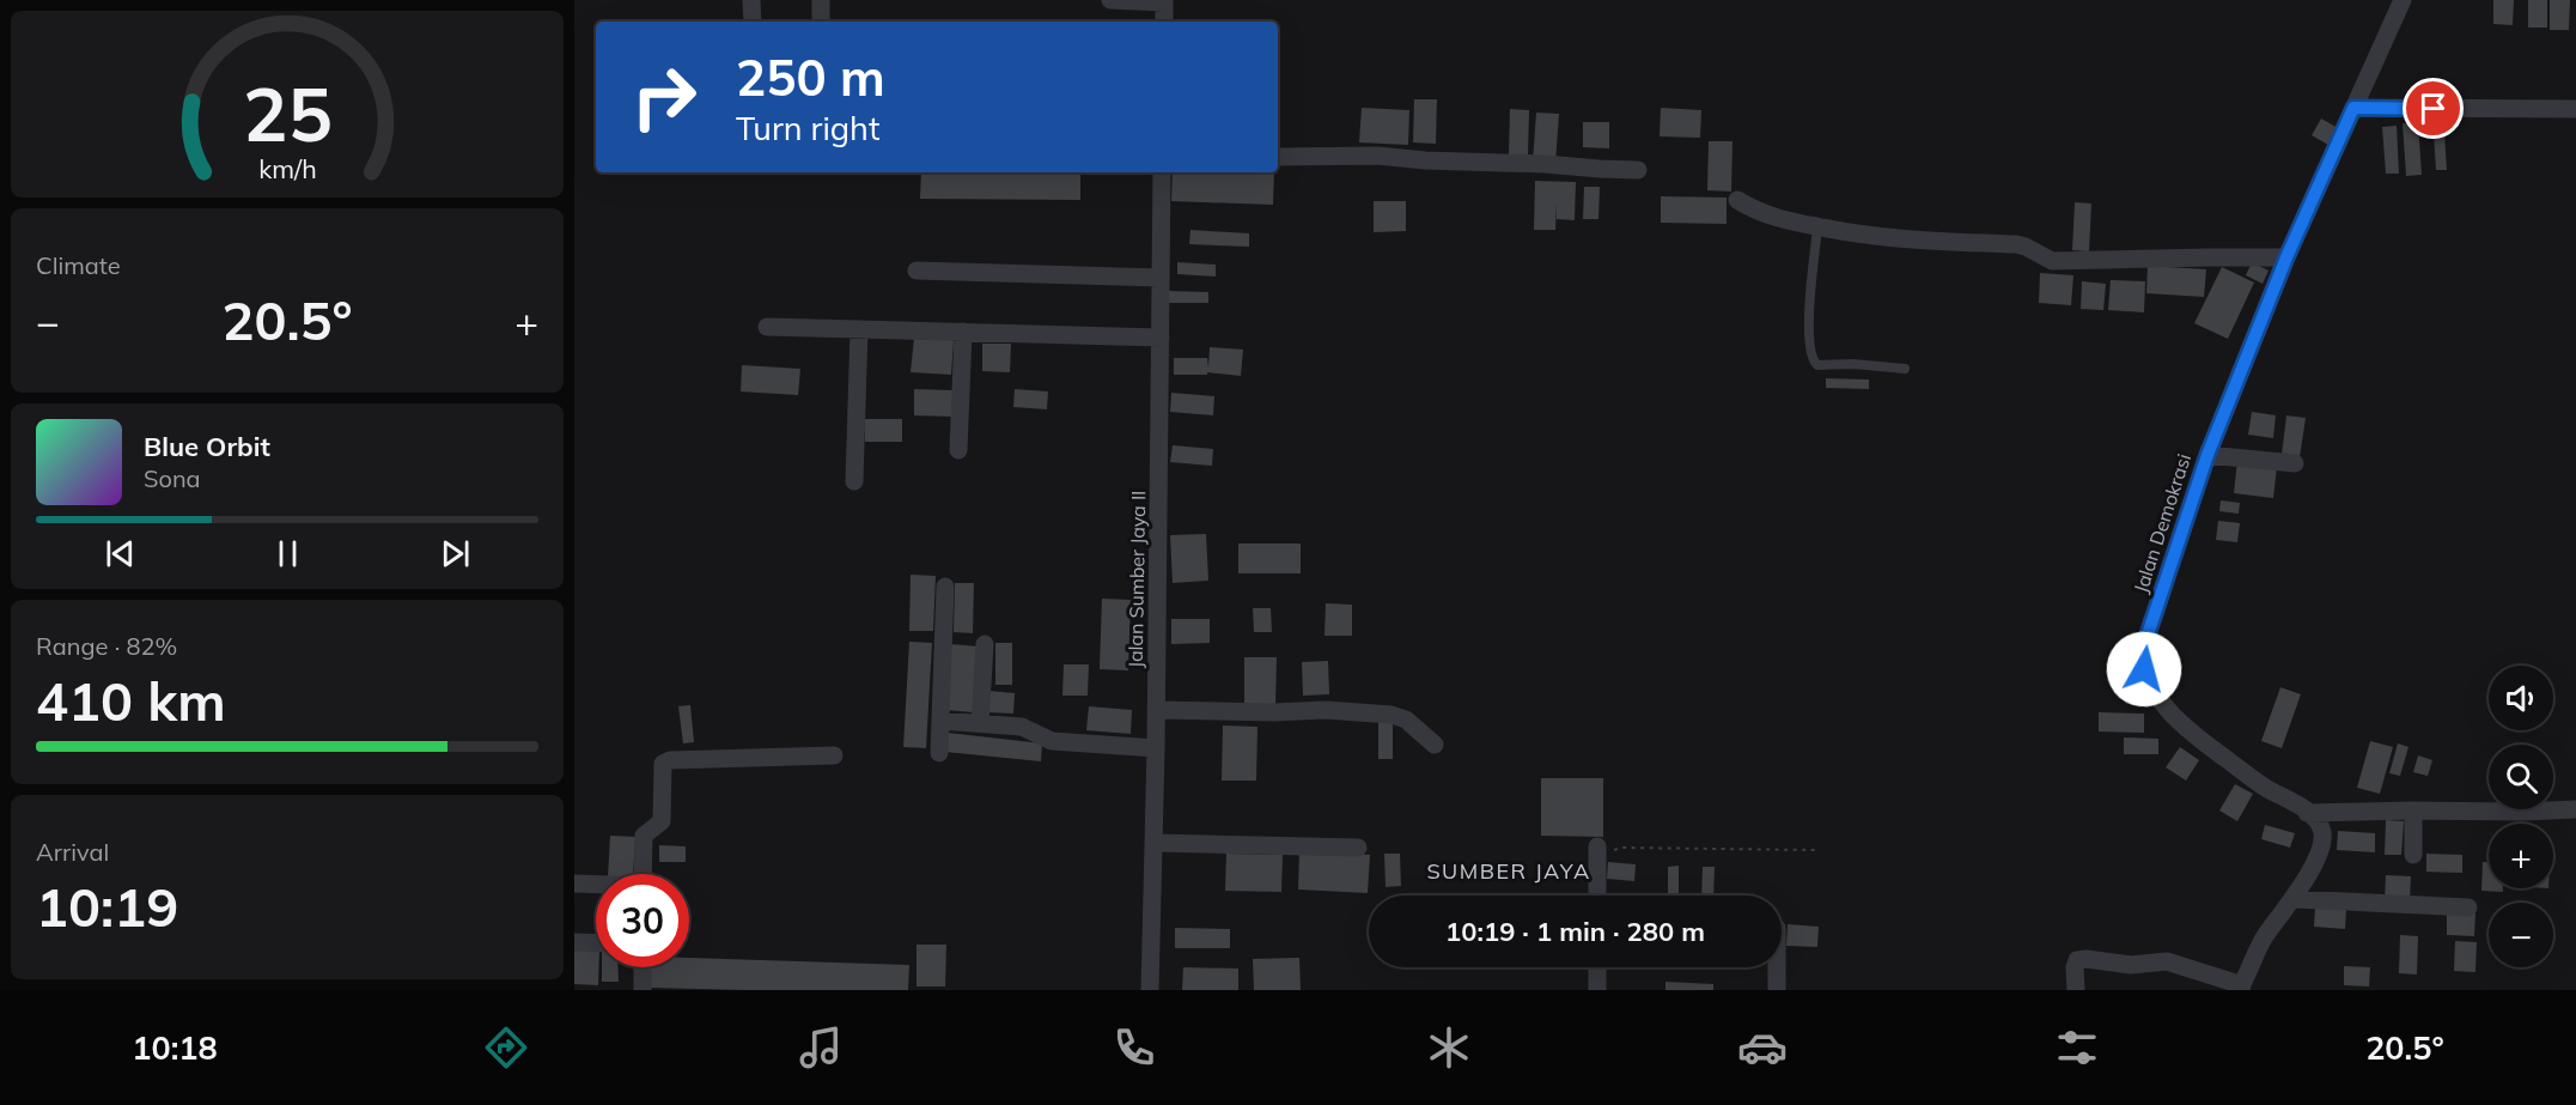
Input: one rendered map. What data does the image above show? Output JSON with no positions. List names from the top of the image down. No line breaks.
{"streets":{"street":["Jalan Demokrasi","Jalan Sumber Jaya II"]},"districts":["SUMBER JAYA"],"page":{"turn":["250 m","Turn right"],"tile":["Climate",["Range · 82%","410 km"],["Arrival","10:19"]],"heat":["−","20.5°","+"],"song":["Blue Orbit","Sona"],"map_buttons":["+","−"],"limit":"30","trip":"10:19 · 1 min · 280 m","tabs":["10:18","20.5°"],"gauge":["25","km/h"]}}
